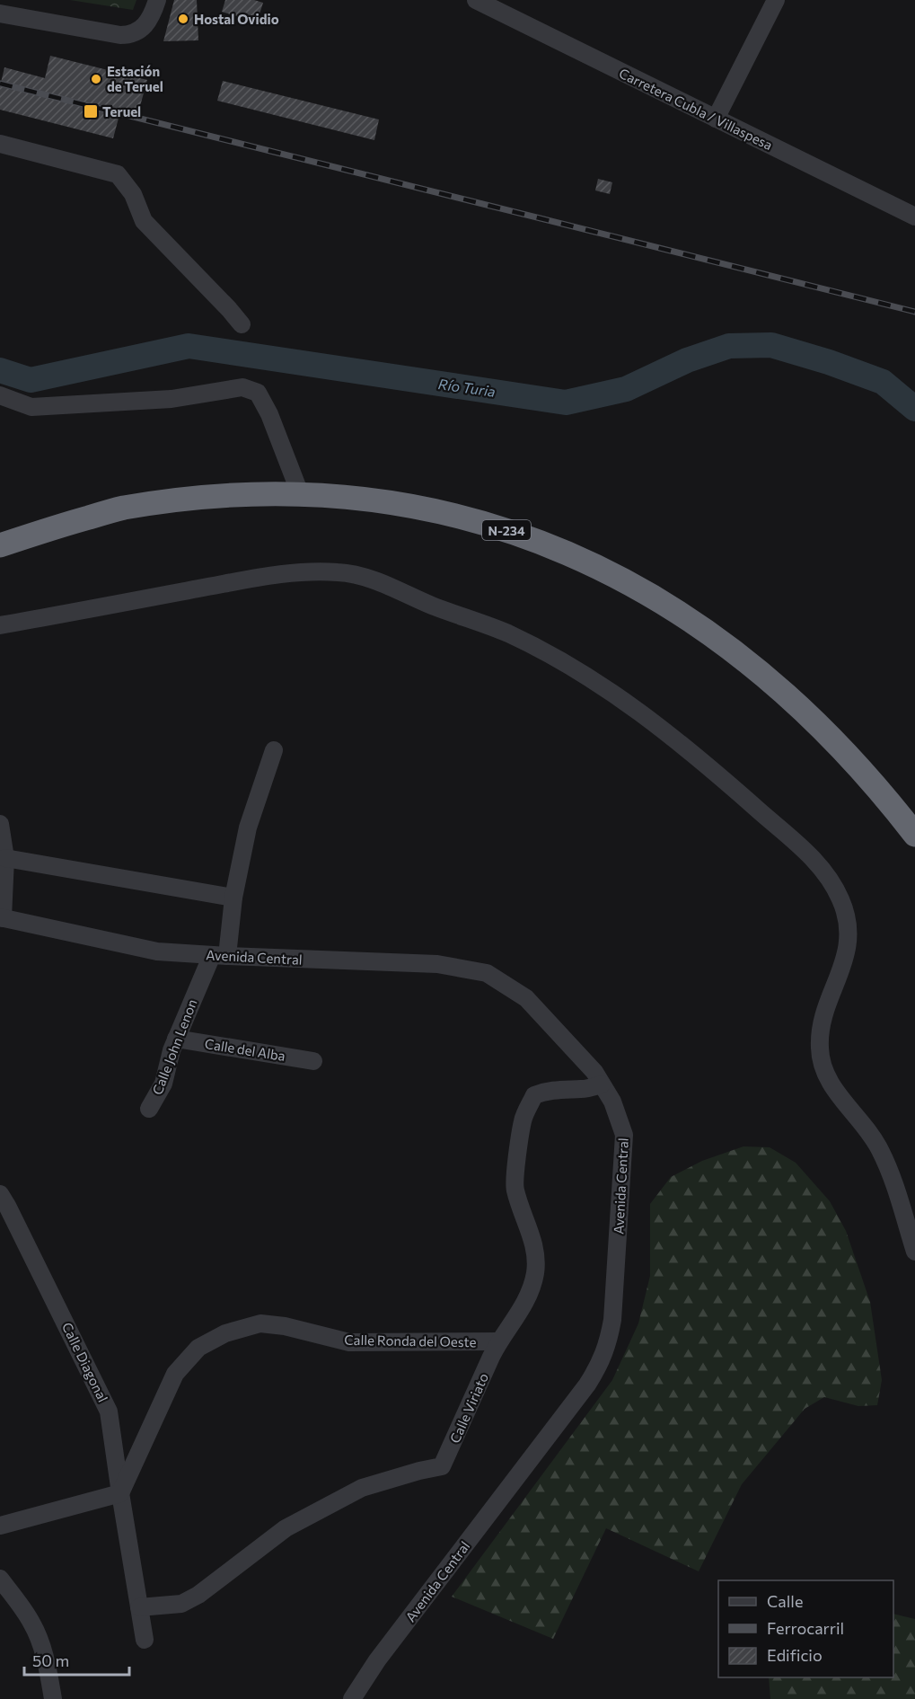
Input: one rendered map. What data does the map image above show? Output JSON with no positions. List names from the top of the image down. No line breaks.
{"streets":{"highway":["N-234"],"street":["Carretera Cubla / Villaspesa","Avenida Central","Calle John Lenon","Calle del Alba","Calle Ronda del Oeste","Calle Diagonal","Calle Viriato"]},"crossings":[["Avenida Central","Calle John Lenon"],["Avenida Central","Calle Viriato"],["Calle John Lenon","Calle del Alba"],["Calle Ronda del Oeste","Calle Diagonal"],["Calle Ronda del Oeste","Calle Viriato"],["Calle Diagonal","Calle Viriato"]],"water":["Río Turia"],"places":{"other":["Hostal Ovidio","Estación de Teruel"],"transit":["Teruel"]},"legend":["Calle","Ferrocarril","Edificio"],"scale_bar":"50 m"}
